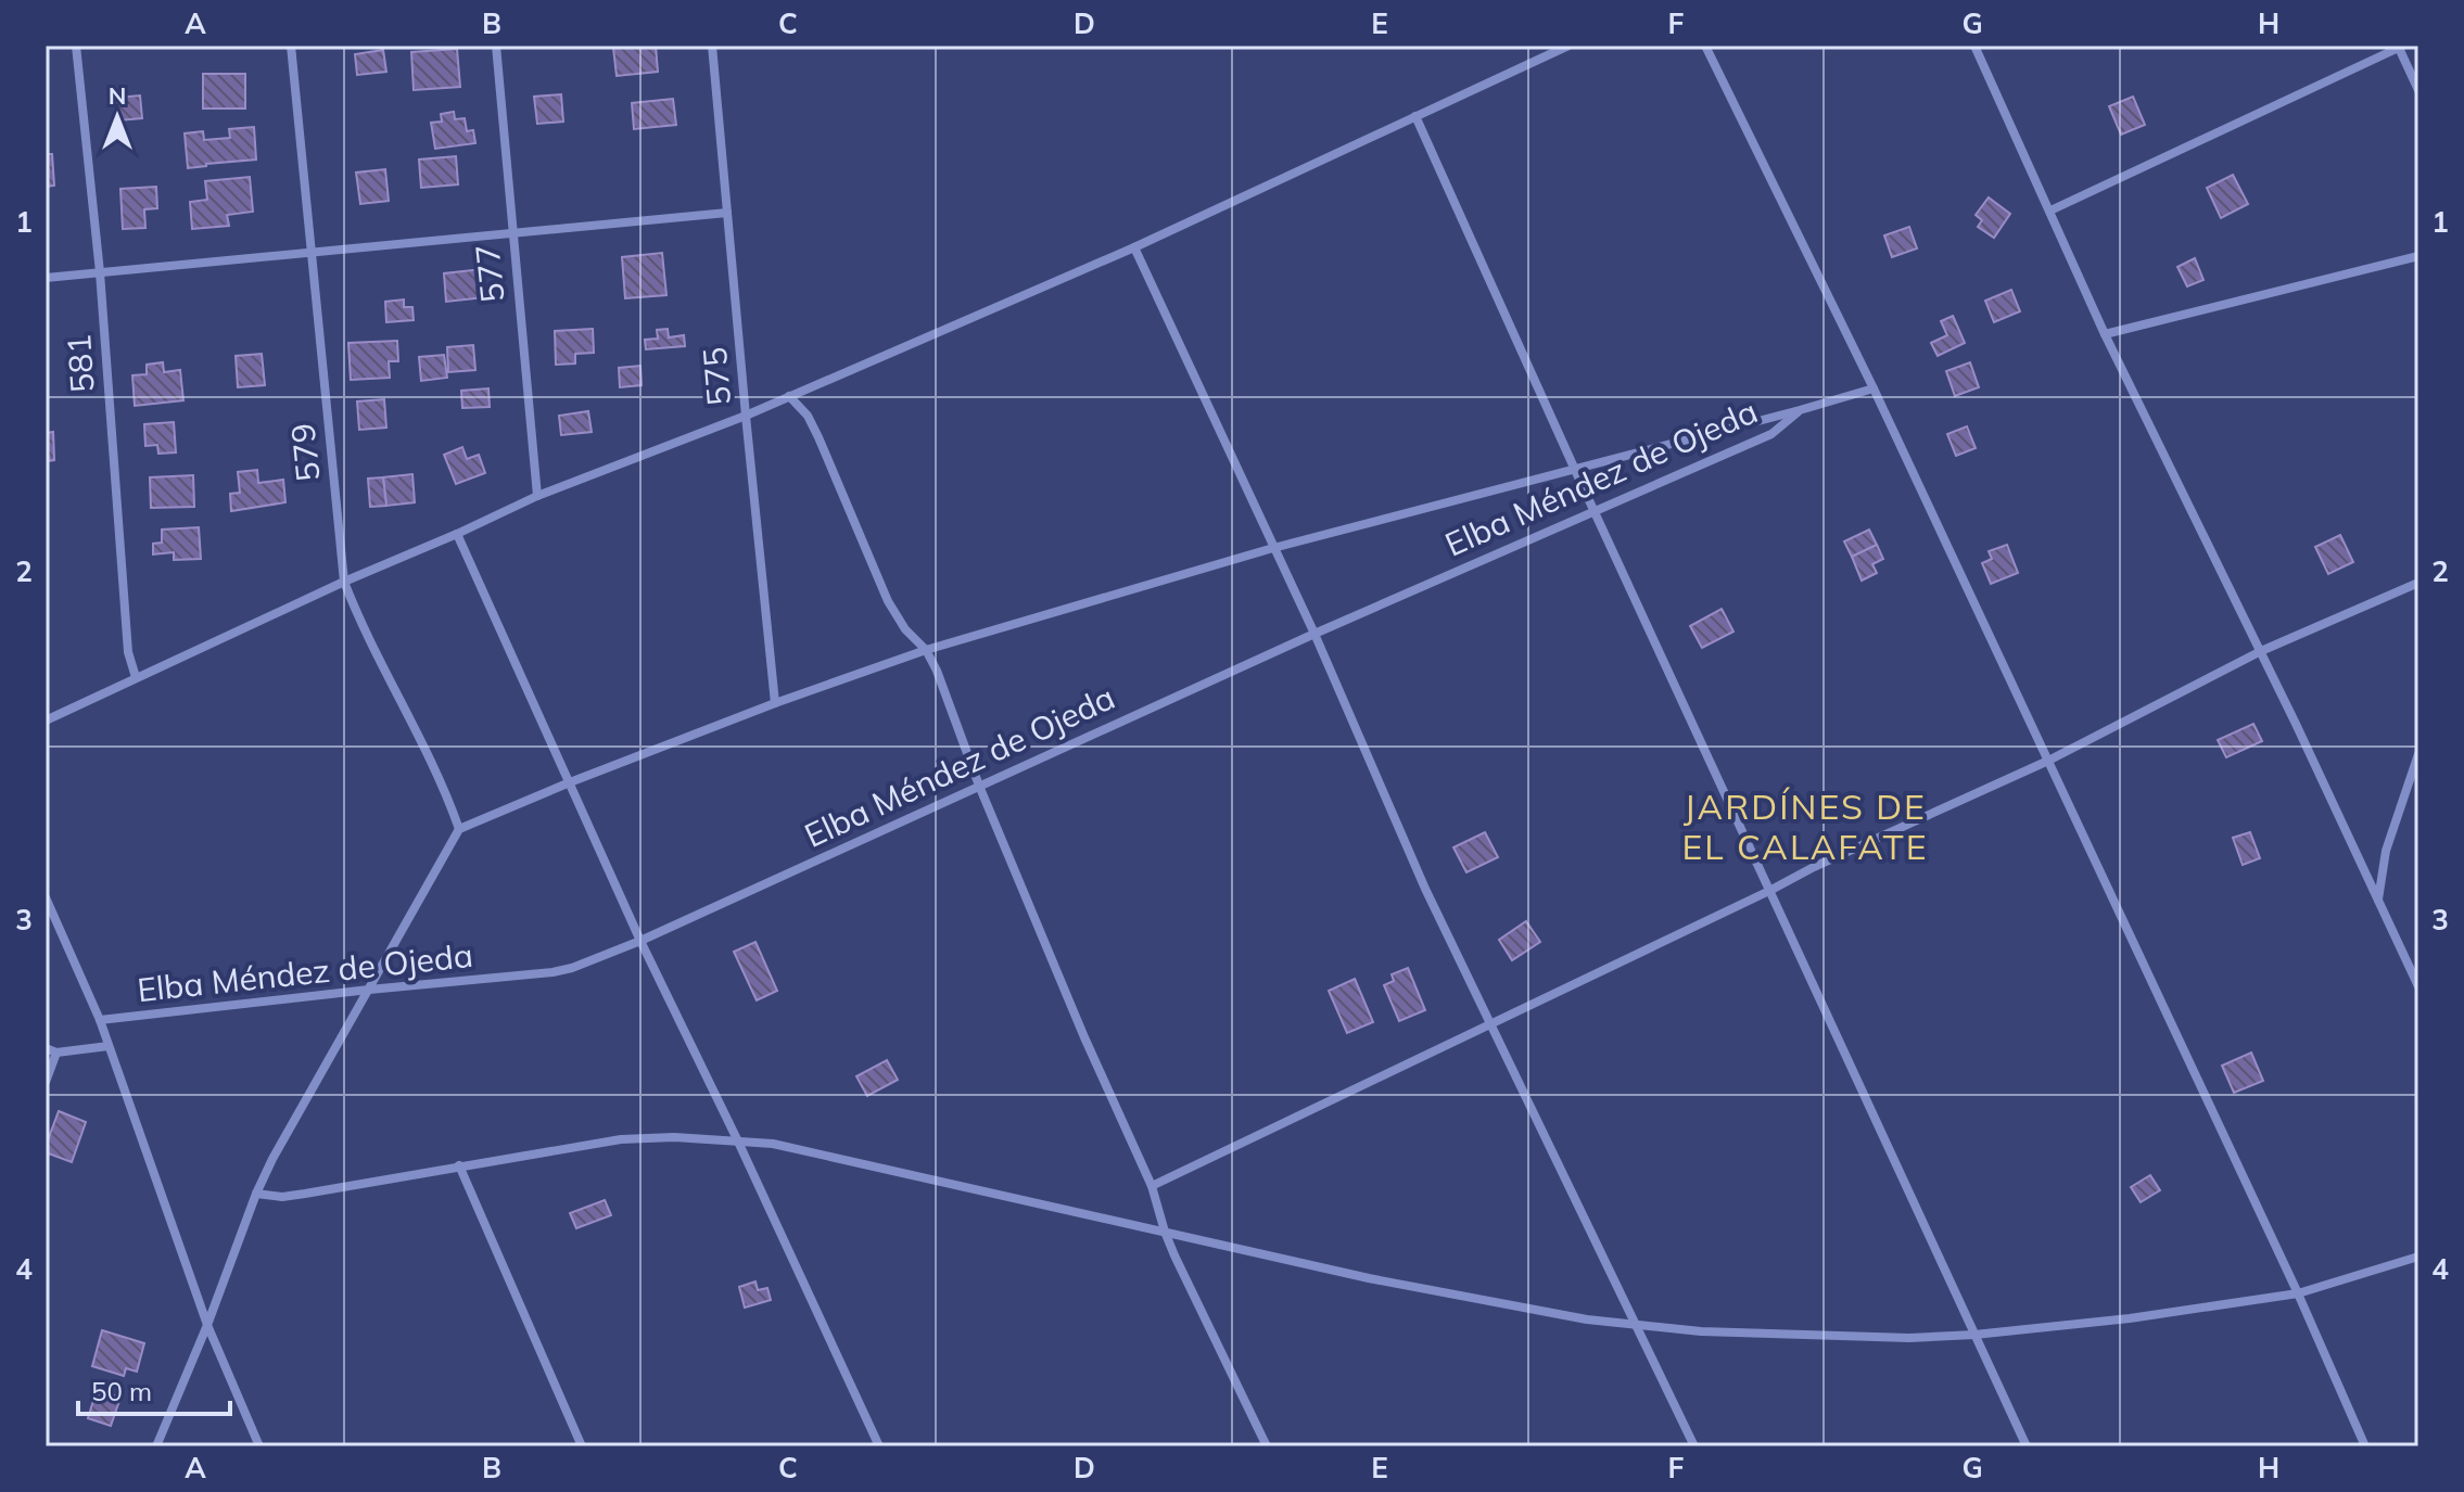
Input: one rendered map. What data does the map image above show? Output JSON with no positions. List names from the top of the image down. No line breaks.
{"streets":{"street":["577","581","575","579","Elba Méndez de Ojeda"]},"districts":["JARDÍNES DE EL CALAFATE"],"scale_bar":"50 m","north":"top","grid":{"columns":["A","B","C","D","E","F","G","H"],"rows":["1","2","3","4"]}}
